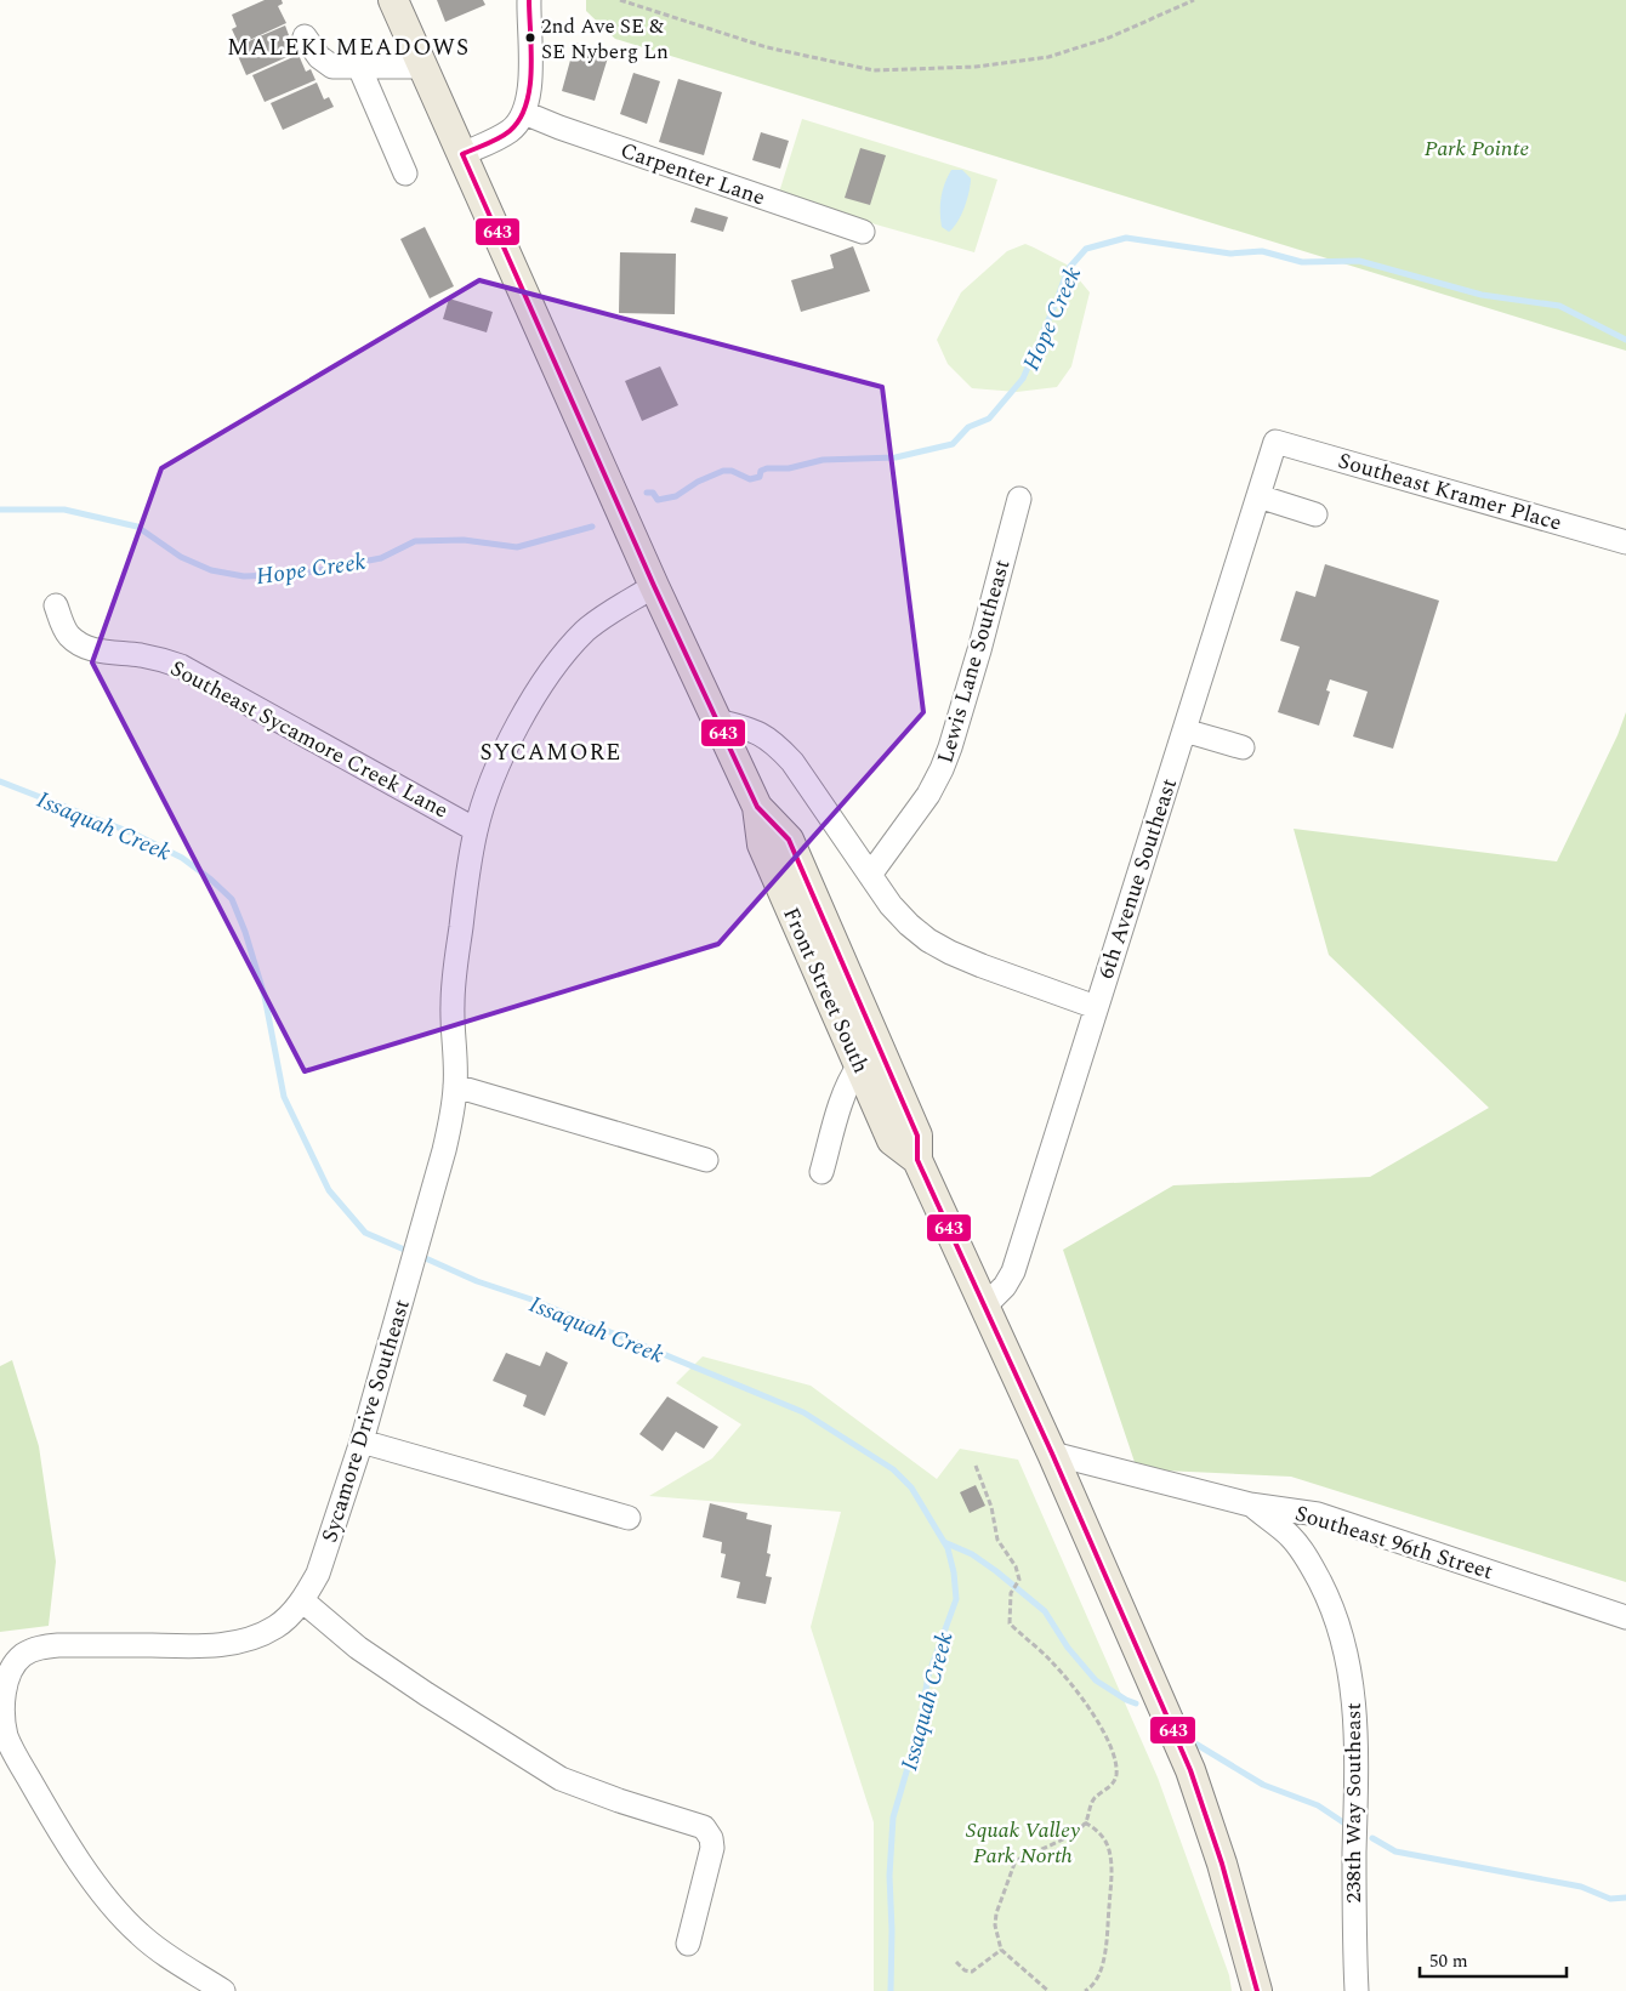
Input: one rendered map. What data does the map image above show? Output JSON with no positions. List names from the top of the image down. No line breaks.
{"streets":{"main road":["Front Street South"],"street":["Carpenter Lane","Southeast Kramer Place","Lewis Lane Southeast","Southeast Sycamore Creek Lane","6th Avenue Southeast","Sycamore Drive Southeast","Southeast 96th Street","238th Way Southeast"]},"crossings":[["Southeast Kramer Place","6th Avenue Southeast"],["Southeast Sycamore Creek Lane","Sycamore Drive Southeast"],["6th Avenue Southeast","Front Street South"],["Front Street South","Sycamore Drive Southeast"],["Front Street South","Southeast 96th Street"],["Southeast 96th Street","238th Way Southeast"]],"districts":["MALEKI MEADOWS","SYCAMORE"],"water":["Hope Creek","Issaquah Creek"],"parks":["Park Pointe","Squak Valley Park North"],"places":["2nd Ave SE & SE Nyberg Ln"],"lines":["transit line 643"],"scale_bar":"50 m"}
